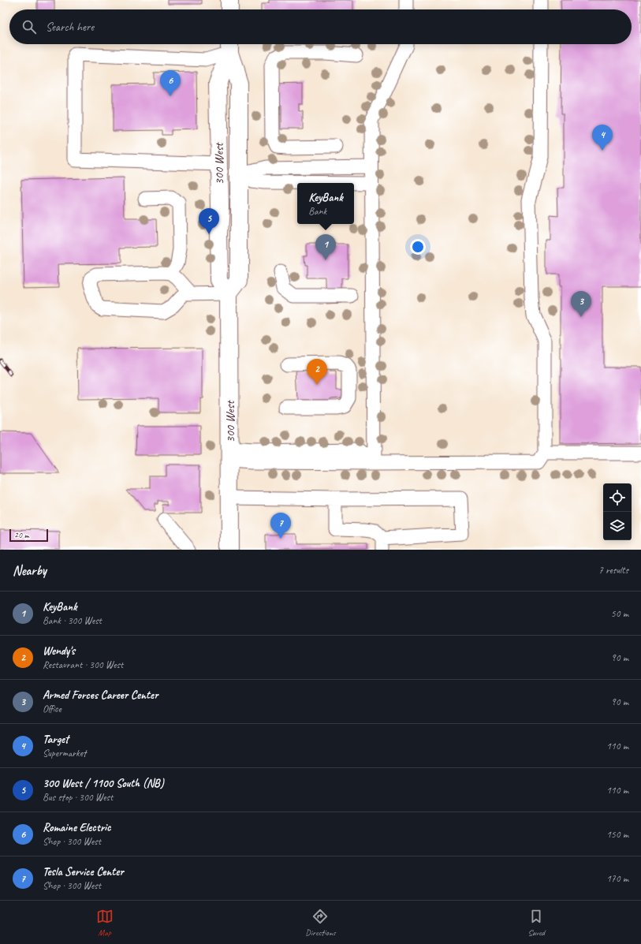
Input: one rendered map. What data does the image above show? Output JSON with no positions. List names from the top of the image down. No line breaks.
{"streets":{"main road":["300 West"]},"scale_bar":"20 m","page":{"search":"Search here","pins":["6","4","5","1","3","2","7"],"popup":["KeyBank","Bank"],"scale":"20 m","heading":["Nearby","7 results"],"list":[{"mark":"1","name":"KeyBank","note":"Bank · 300 West","value":"50 m"},{"mark":"2","name":"Wendy's","note":"Restaurant · 300 West","value":"90 m"},{"mark":"3","name":"Armed Forces Career Center","note":"Office","value":"90 m"},{"mark":"4","name":"Target","note":"Supermarket","value":"110 m"},{"mark":"5","name":"300 West / 1100 South (NB)","note":"Bus stop · 300 West","value":"110 m"},{"mark":"6","name":"Romaine Electric","note":"Shop · 300 West","value":"150 m"},{"mark":"7","name":"Tesla Service Center","note":"Shop · 300 West","value":"170 m"}],"nav":["Map","Directions","Saved"]}}
